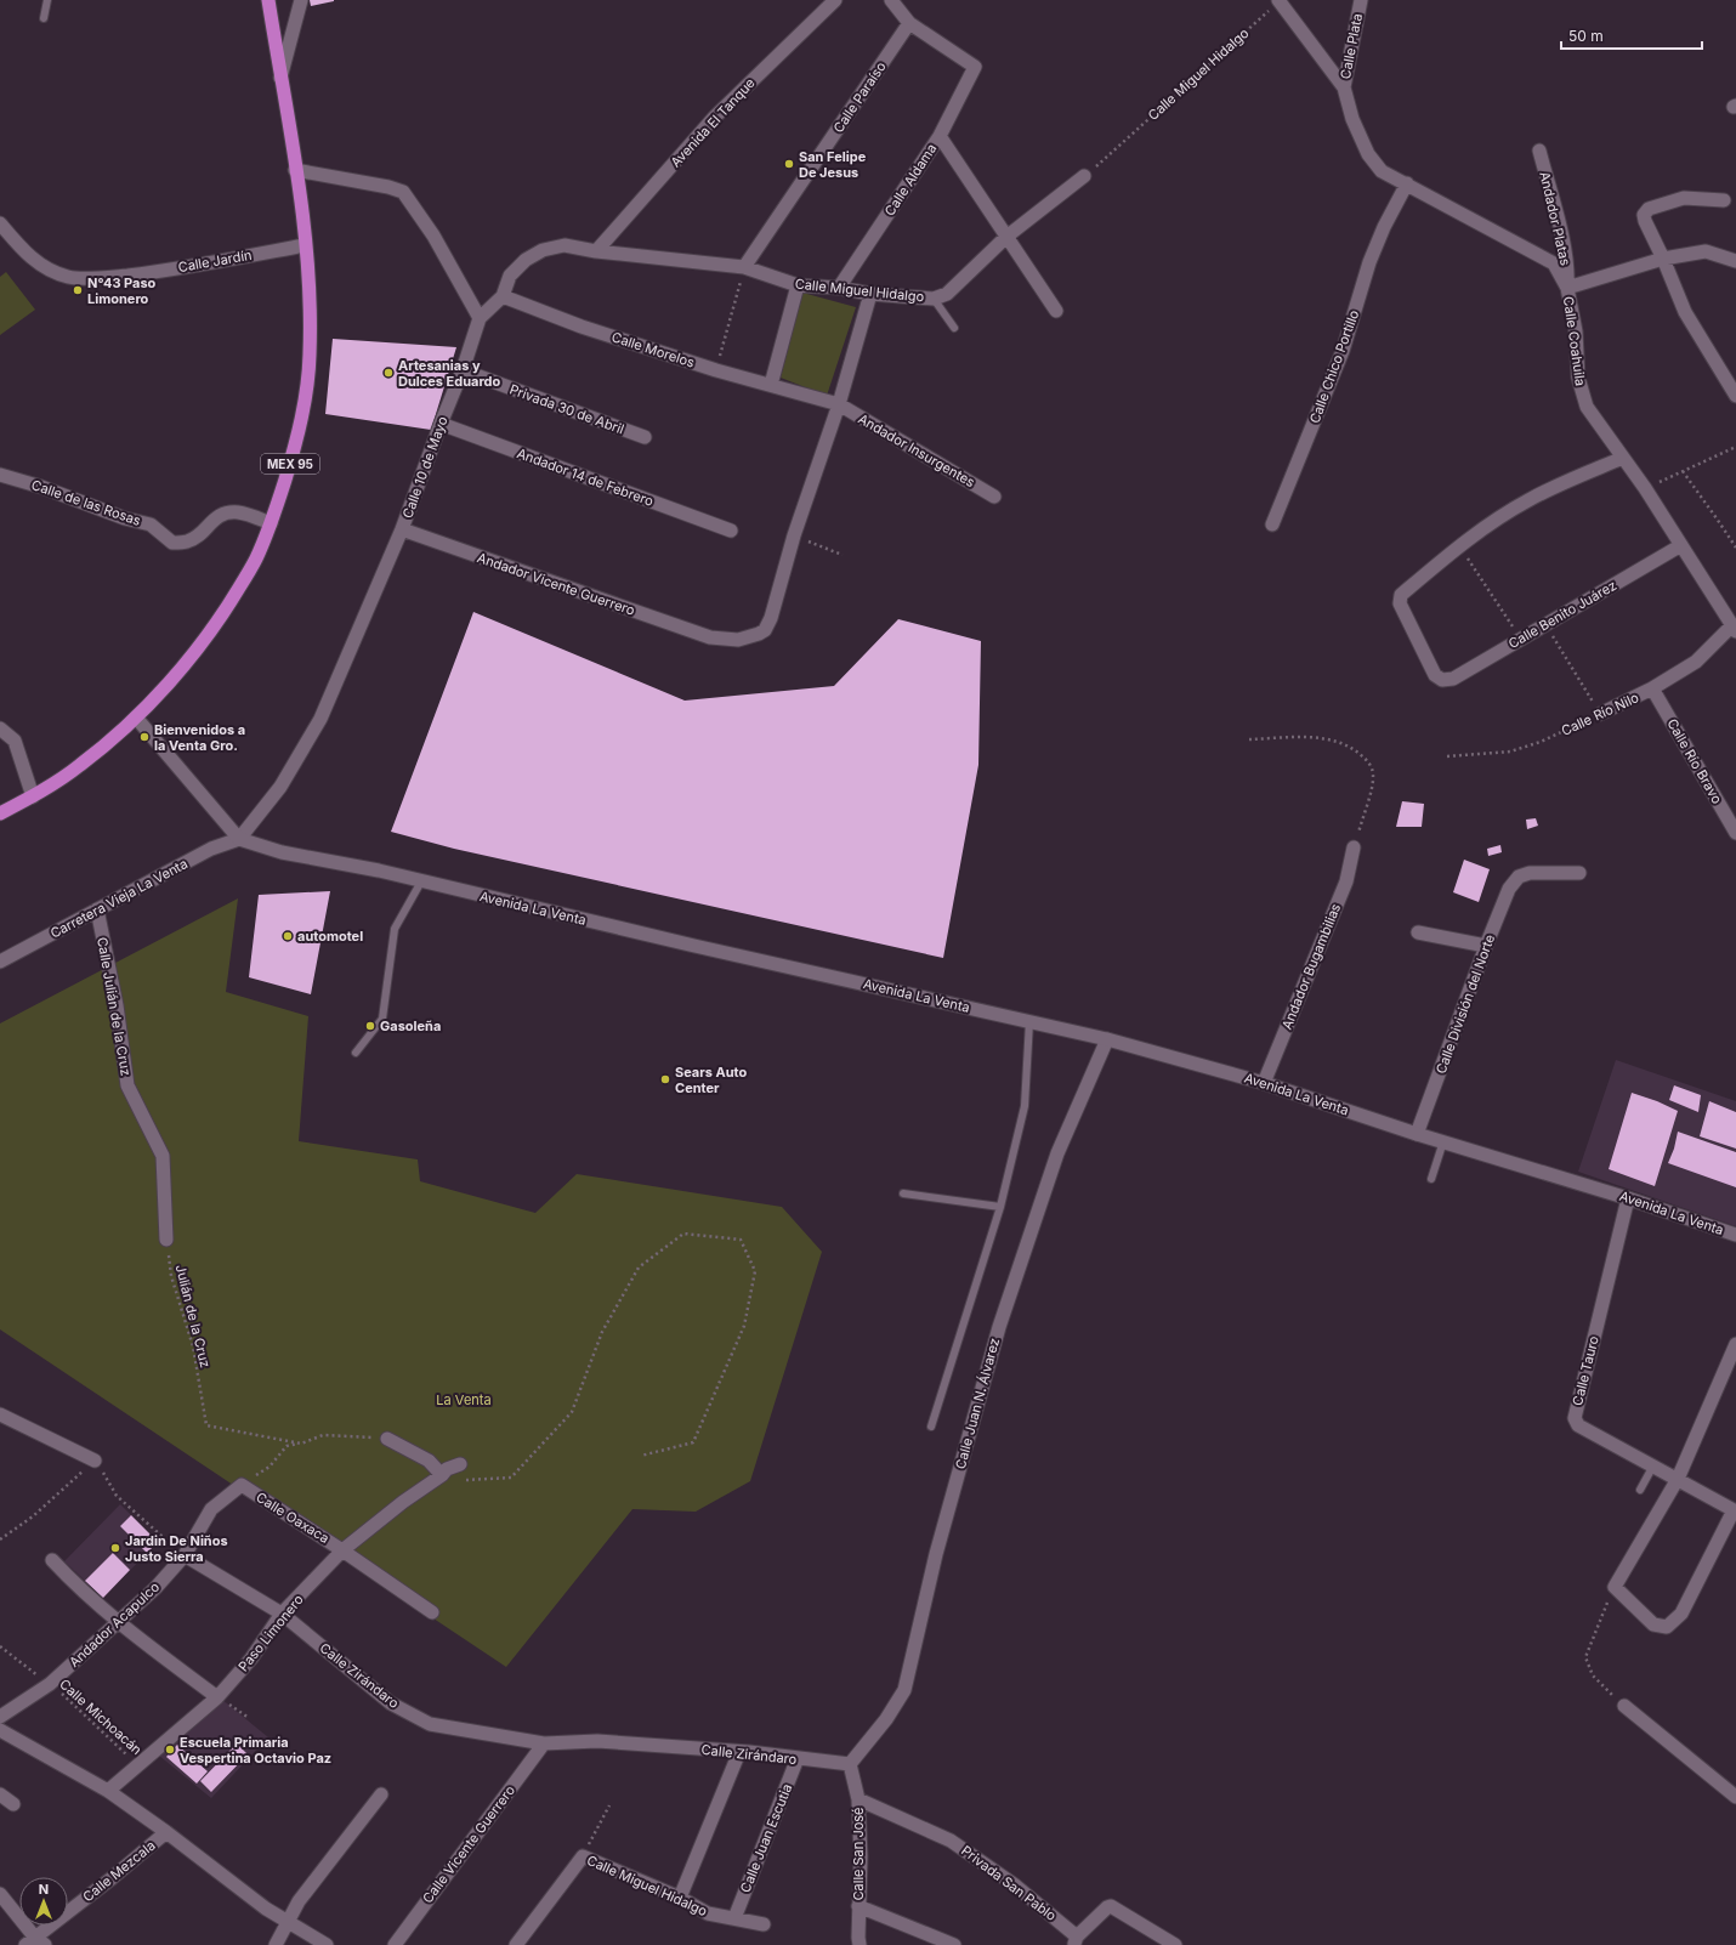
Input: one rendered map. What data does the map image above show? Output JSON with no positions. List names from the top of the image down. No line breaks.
{"streets":{"highway":["MEX 95"],"street":["Calle Plata","Calle Miguel Hidalgo","Calle Paraíso","Avenida El Tanque","Calle Aldama","Andador Platas","Calle Jardín","Calle Coahuila","Calle Morelos","Calle Chico Portillo","Privada 30 de Abril","Andador Insurgentes","Calle 10 de Mayo","Andador 14 de Febrero","Calle de las Rosas","Andador Vicente Guerrero","Calle Benito Juárez","Calle Río Nilo","Calle Río Bravo","Carretera Vieja La Venta","Avenida La Venta","Andador Bugambilias","Calle División del Norte","Calle Julián de la Cruz","Calle Tauro","Calle Juan N. Álvarez","Calle Oaxaca","Andador Acapulco","Paso Limonero","Calle Zirándaro","Calle Juan Escutia","Calle Vicente Guerrero","Calle San José","Calle Mezcala","Privada San Pablo"],"path":["Julián de la Cruz","Calle Michoacán"]},"crossings":[["Calle Plata","Calle Coahuila"],["Calle Plata","Calle Chico Portillo"],["Calle Miguel Hidalgo","Calle Paraíso"],["Calle Miguel Hidalgo","Avenida El Tanque"],["Calle Miguel Hidalgo","Calle Aldama"],["Calle Miguel Hidalgo","Calle Morelos"],["Calle Miguel Hidalgo","Calle Juan Escutia"],["Calle Paraíso","Calle Aldama"],["Andador Platas","Calle Coahuila"],["Calle Jardín","MEX 95"],["Calle Coahuila","Calle Chico Portillo"],["Calle Coahuila","Calle Benito Juárez"],["Calle Coahuila","Calle Río Nilo"],["Calle Morelos","Andador Insurgentes"],["Privada 30 de Abril","Calle 10 de Mayo"],["MEX 95","Calle de las Rosas"],["Calle 10 de Mayo","Andador 14 de Febrero"],["Calle 10 de Mayo","Andador Vicente Guerrero"],["Calle 10 de Mayo","Carretera Vieja La Venta"],["Calle 10 de Mayo","Avenida La Venta"],["Calle Río Nilo","Calle Río Bravo"],["Carretera Vieja La Venta","Avenida La Venta"],["Carretera Vieja La Venta","Calle Julián de la Cruz"],["Avenida La Venta","Andador Bugambilias"],["Avenida La Venta","Calle División del Norte"],["Avenida La Venta","Calle Tauro"],["Avenida La Venta","Calle Juan N. Álvarez"],["Calle Julián de la Cruz","Julián de la Cruz"],["Calle Juan N. Álvarez","Calle Zirándaro"],["Calle Juan N. Álvarez","Calle San José"],["Calle Oaxaca","Andador Acapulco"],["Calle Oaxaca","Paso Limonero"],["Andador Acapulco","Calle Zirándaro"],["Andador Acapulco","Calle Michoacán"],["Paso Limonero","Calle Zirándaro"],["Paso Limonero","Calle Michoacán"],["Calle Zirándaro","Calle Juan Escutia"],["Calle Zirándaro","Calle Vicente Guerrero"],["Calle Zirándaro","Calle San José"],["Calle San José","Privada San Pablo"]],"parks":["La Venta"],"places":["San Felipe De Jesus","N°43 Paso Limonero","Artesanias y Dulces Eduardo","Bienvenidos a la Venta Gro.","automotel","Gasoleña","Sears Auto Center","Jardin De Niños Justo Sierra","Escuela Primaria Vespertina Octavio Paz"],"scale_bar":"50 m","north":"top"}
